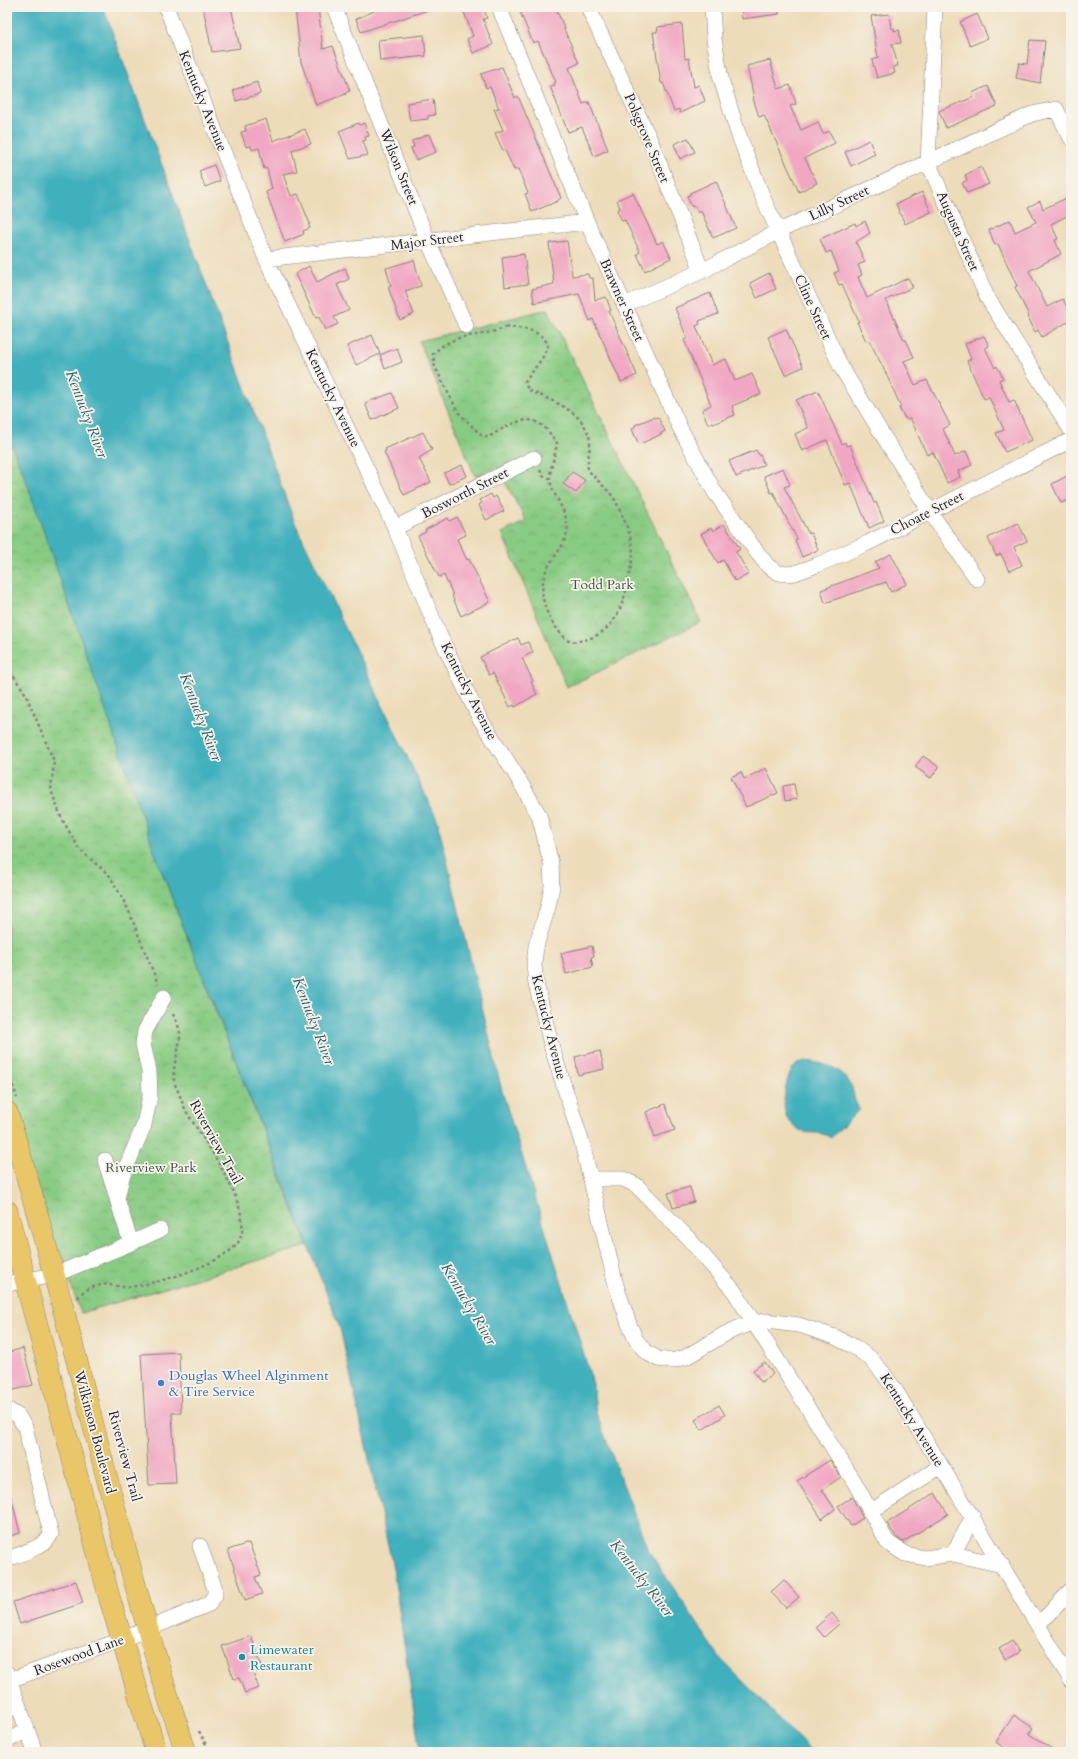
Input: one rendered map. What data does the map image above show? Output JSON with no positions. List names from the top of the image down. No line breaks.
{"streets":{"highway":["Wilkinson Boulevard"],"street":["Kentucky Avenue","Polsgrove Street","Wilson Street","Lilly Street","Augusta Street","Major Street","Brawner Street","Cline Street","Bosworth Street","Choate Street","Rosewood Lane"],"path":["Riverview Trail"]},"crossings":[["Kentucky Avenue","Major Street"],["Kentucky Avenue","Bosworth Street"],["Polsgrove Street","Lilly Street"],["Wilson Street","Major Street"],["Lilly Street","Augusta Street"],["Lilly Street","Brawner Street"],["Lilly Street","Cline Street"],["Major Street","Brawner Street"],["Brawner Street","Choate Street"],["Cline Street","Choate Street"],["Wilkinson Boulevard","Rosewood Lane"]],"water":["Kentucky River"],"parks":["Todd Park","Riverview Park"],"places":["Douglas Wheel Alginment & Tire Service","Limewater Restaurant"]}
